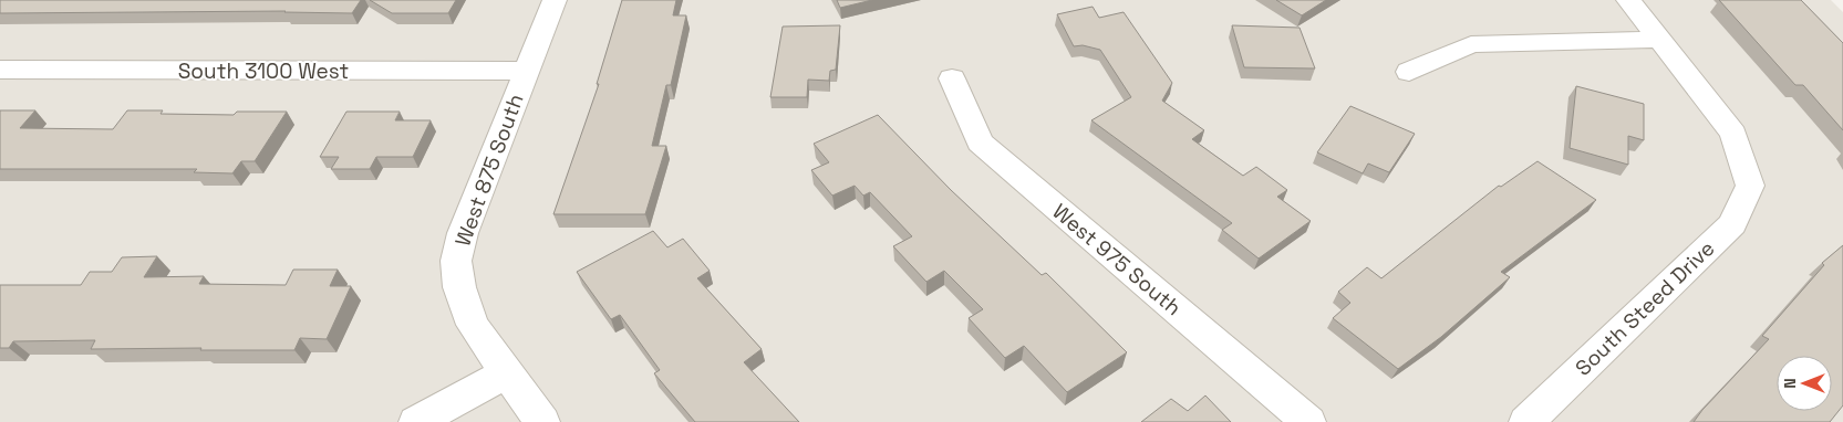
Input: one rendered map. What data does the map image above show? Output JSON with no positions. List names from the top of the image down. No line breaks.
{"streets":{"street":["South 3100 West","West 875 South","West 975 South","South Steed Drive"]},"crossings":[["South 3100 West","West 875 South"]],"north":"left"}
